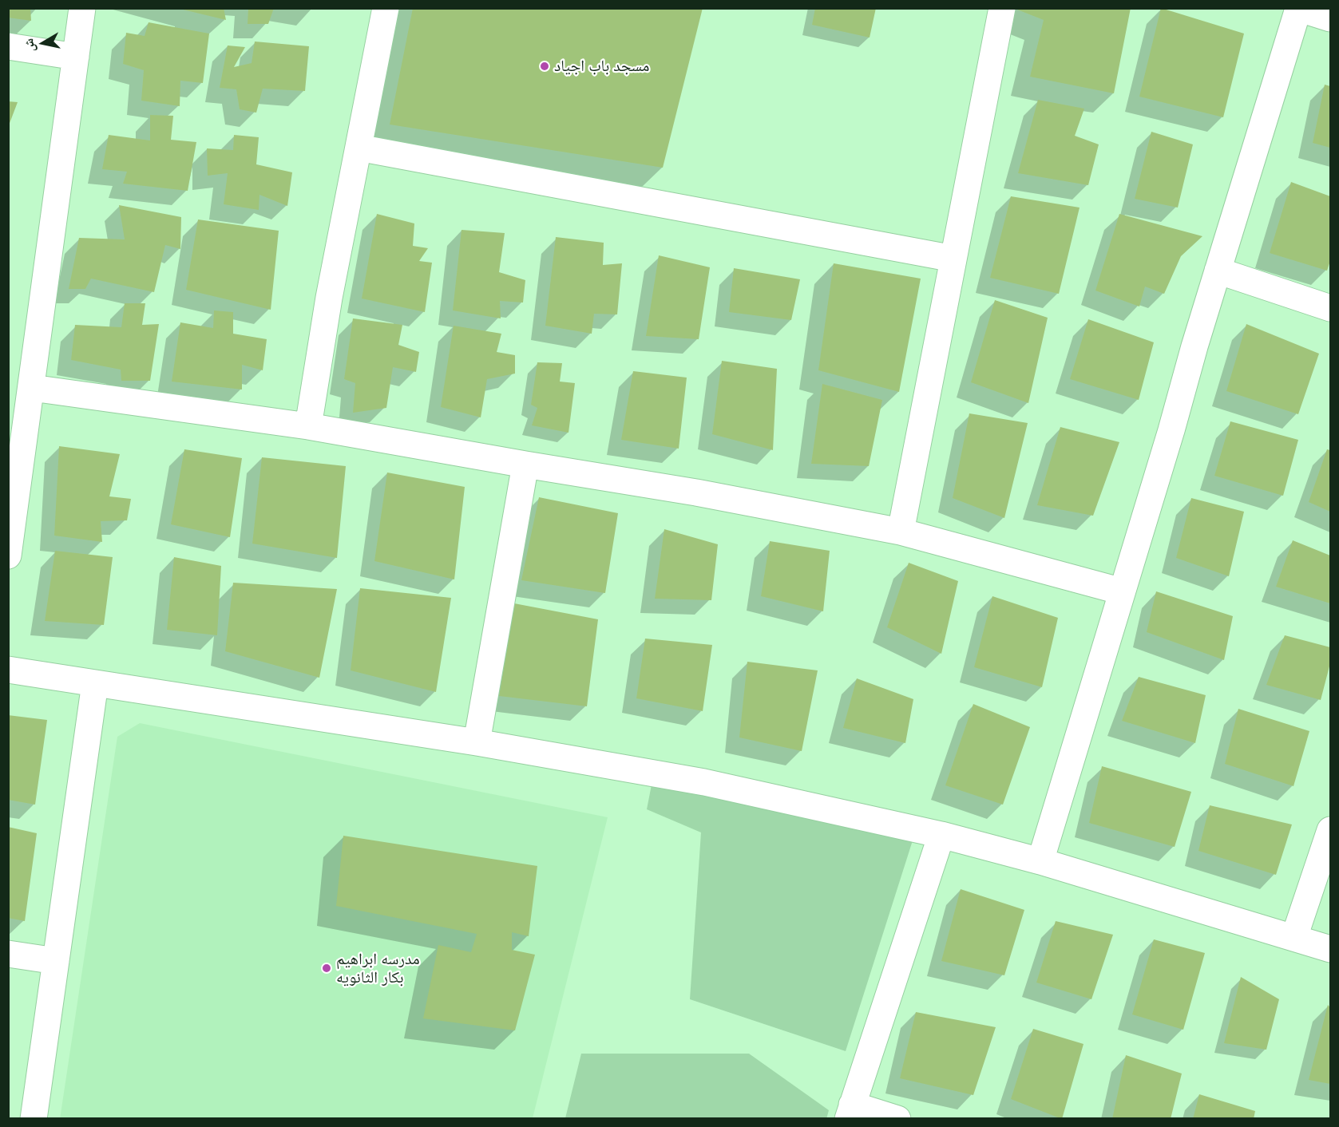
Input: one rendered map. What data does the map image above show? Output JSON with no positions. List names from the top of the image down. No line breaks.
{"places":["مسجد باب اجياد","مدرسه ابراهيم بكار الثانويه"],"north":"left"}
